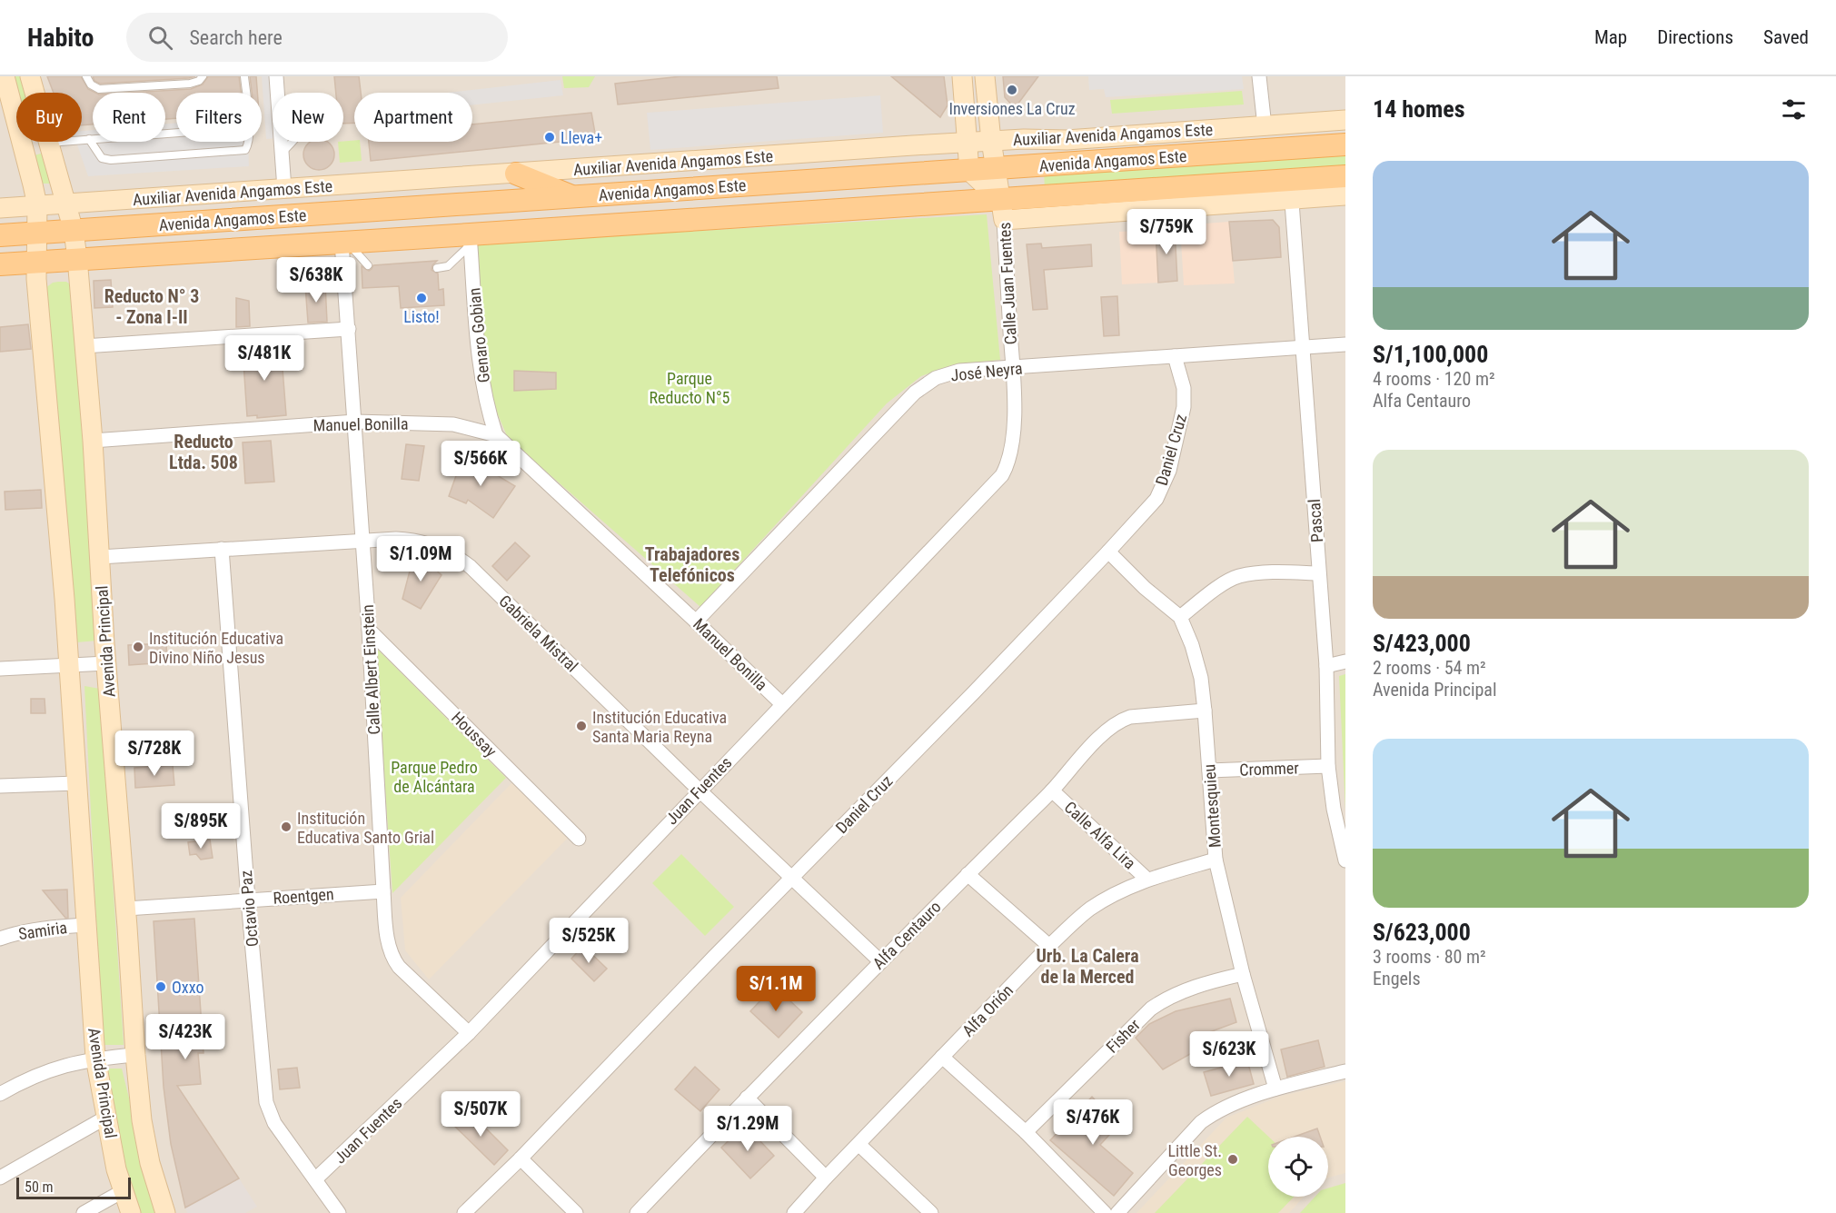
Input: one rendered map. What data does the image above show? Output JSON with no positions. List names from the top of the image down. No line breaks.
{"streets":{"main road":["Auxiliar Avenida Angamos Este","Avenida Angamos Este","Avenida Principal"],"street":["Calle Juan Fuentes","Genaro Gobian","José Neyra","Manuel Bonilla","Daniel Cruz","Pascal","Gabriela Mistral","Calle Albert Einstein","Houssay","Crommer","Juan Fuentes","Montesquieu","Calle Alfa Lira","Roentgen","Octavio Paz","Samiria","Alfa Centauro","Alfa Orión","Fisher"]},"crossings":[["Auxiliar Avenida Angamos Este","Avenida Principal"],["Avenida Angamos Este","Calle Juan Fuentes"],["Avenida Angamos Este","Genaro Gobian"],["Avenida Angamos Este","Pascal"],["Avenida Angamos Este","Avenida Principal"],["Avenida Angamos Este","Calle Albert Einstein"],["Calle Juan Fuentes","José Neyra"],["Calle Juan Fuentes","Juan Fuentes"],["Genaro Gobian","Manuel Bonilla"],["José Neyra","Manuel Bonilla"],["José Neyra","Daniel Cruz"],["José Neyra","Pascal"],["José Neyra","Juan Fuentes"],["Manuel Bonilla","Avenida Principal"],["Manuel Bonilla","Calle Albert Einstein"],["Manuel Bonilla","Juan Fuentes"],["Daniel Cruz","Gabriela Mistral"],["Daniel Cruz","Montesquieu"],["Pascal","Crommer"],["Gabriela Mistral","Avenida Principal"],["Gabriela Mistral","Calle Albert Einstein"],["Gabriela Mistral","Juan Fuentes"],["Gabriela Mistral","Octavio Paz"],["Gabriela Mistral","Alfa Centauro"],["Avenida Principal","Roentgen"],["Avenida Principal","Samiria"],["Calle Albert Einstein","Houssay"],["Calle Albert Einstein","Juan Fuentes"],["Calle Albert Einstein","Roentgen"],["Crommer","Montesquieu"],["Juan Fuentes","Octavio Paz"],["Montesquieu","Alfa Centauro"],["Montesquieu","Alfa Orión"],["Montesquieu","Fisher"],["Calle Alfa Lira","Alfa Centauro"],["Calle Alfa Lira","Alfa Orión"],["Roentgen","Octavio Paz"]],"districts":["Reducto N° 3 - Zona I-II","Reducto Ltda. 508","Trabajadores Telefónicos","Urb. La Calera de la Merced"],"parks":["Parque Reducto N°5","Parque Pedro de Alcántara"],"places":["Inversiones La Cruz","Lleva+","Listo!","Institución Educativa Divino Niño Jesus","Institución Educativa Santa Maria Reyna","Institución Educativa Santo Grial","Oxxo","Little St. Georges"],"scale_bar":"50 m","page":{"header":"Habito","search":"Search here","nav":["Map","Directions","Saved"],"heading":"14 homes","chip":["Buy","Rent","Filters","New","Apartment"],"list":[{"name":"S/1,100,000","note":"4 rooms · 120 m² · Alfa Centauro"},{"name":"S/423,000","note":"2 rooms · 54 m² · Avenida Principal"},{"name":"S/623,000","note":"3 rooms · 80 m² · Engels"}],"price":["S/759K","S/638K","S/481K","S/566K","S/1.09M","S/728K","S/895K","S/525K","S/1.1M","S/423K","S/623K","S/507K","S/476K","S/1.29M"],"scale":"50 m"}}
